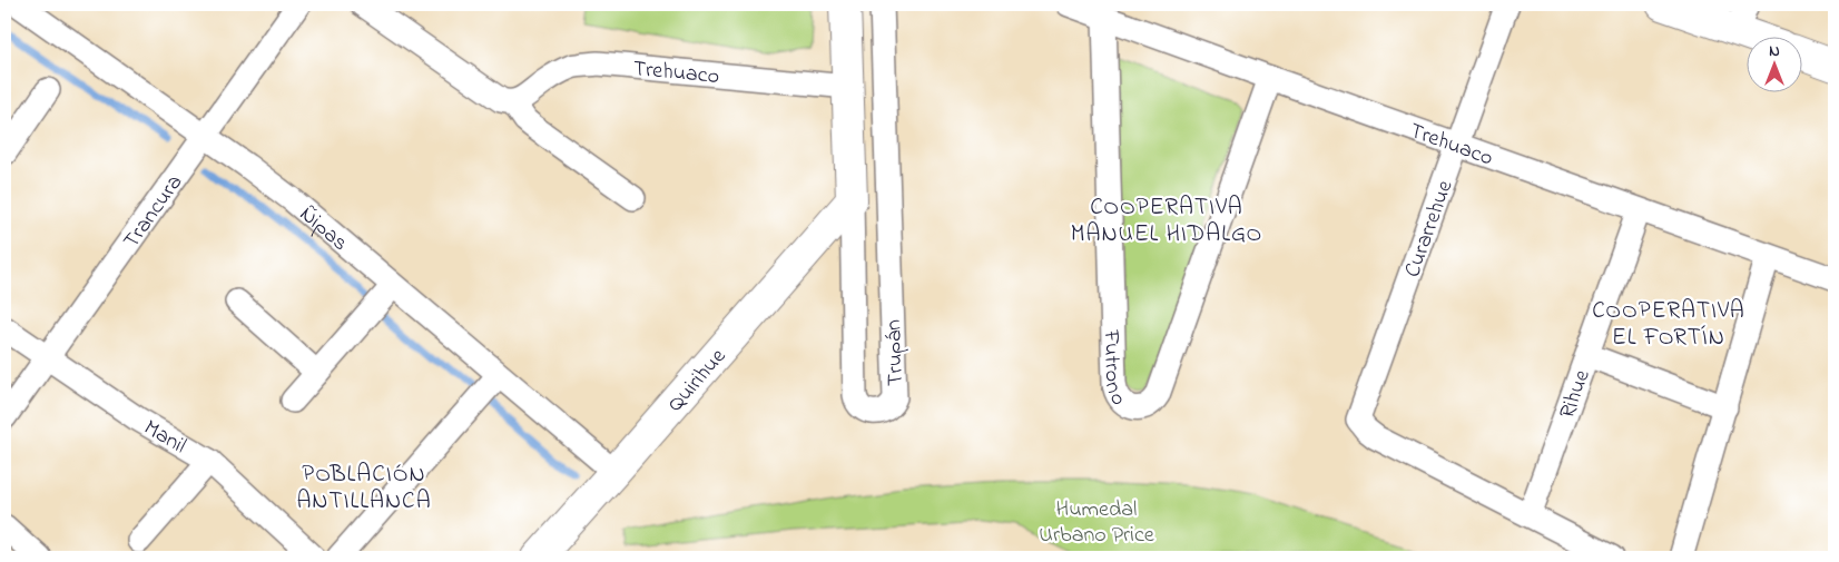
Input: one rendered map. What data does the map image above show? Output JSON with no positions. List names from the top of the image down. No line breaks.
{"streets":{"street":["Trehuaco","Trancura","Ñipas","Curarrehue","Trupán","Futrono","Quirihue","Rihue","Manil"]},"crossings":[["Trehuaco","Curarrehue"],["Trehuaco","Trupán"],["Trehuaco","Futrono"],["Trehuaco","Rihue"],["Trancura","Ñipas"],["Trancura","Manil"],["Ñipas","Quirihue"],["Curarrehue","Rihue"],["Trupán","Quirihue"]],"districts":["COOPERATIVA MANUEL HIDALGO","COOPERATIVA EL FORTÍN","POBLACIÓN ANTILLANCA"],"parks":["Humedal Urbano Price"],"north":"top"}
